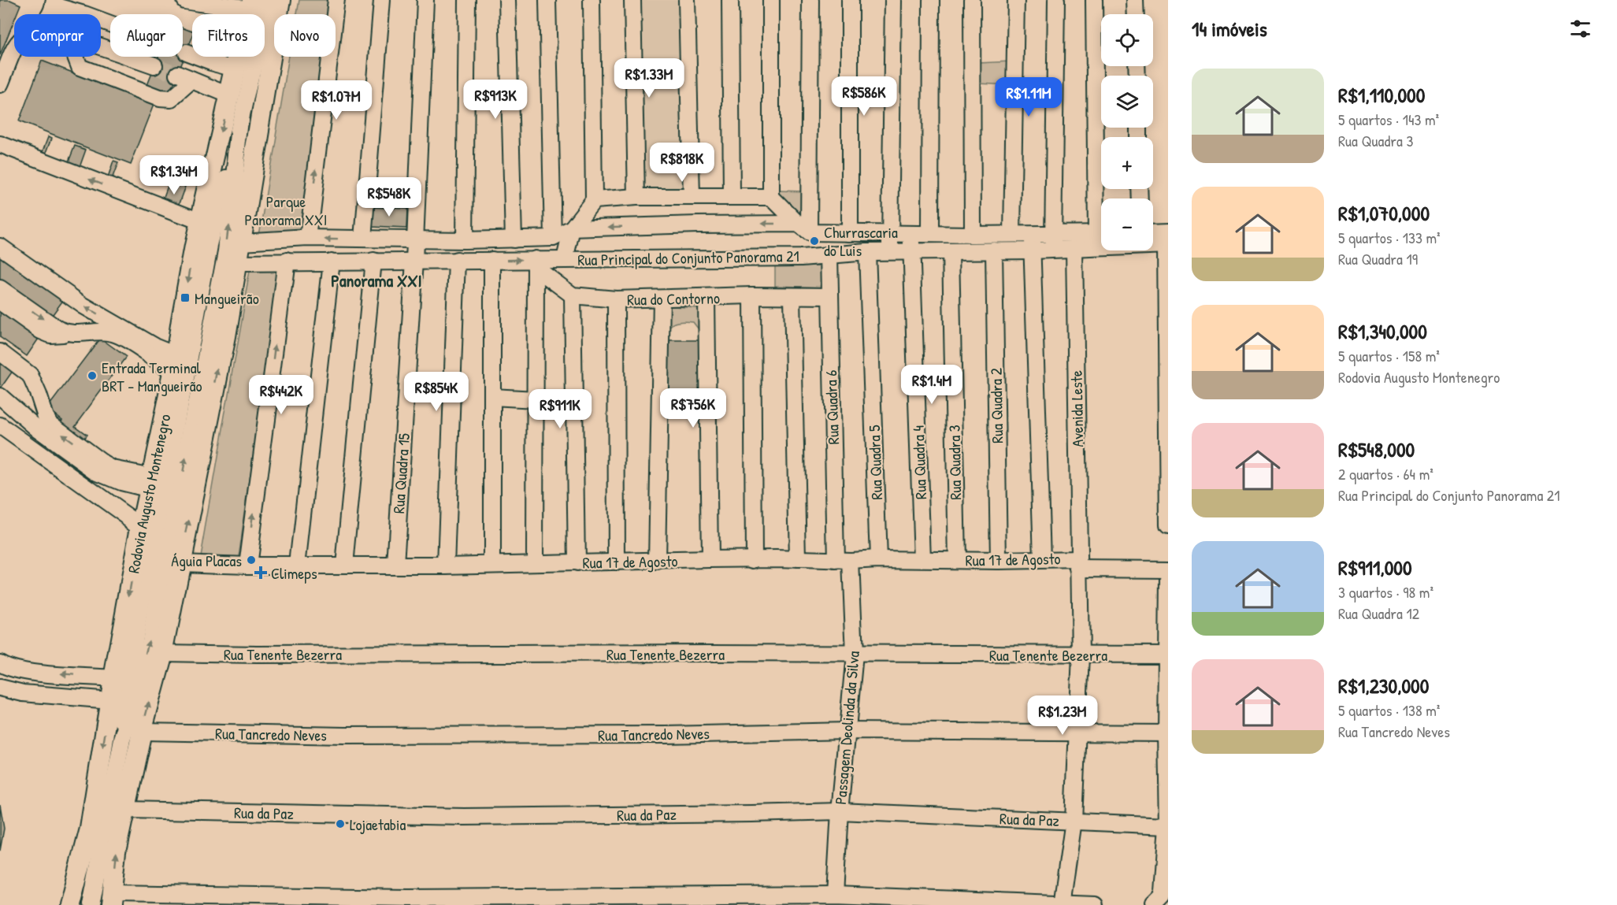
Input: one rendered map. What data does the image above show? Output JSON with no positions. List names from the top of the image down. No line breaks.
{"streets":{"main road":["Rodovia Augusto Montenegro"],"street":["Rua Principal do Conjunto Panorama 21","Rua do Contorno","Rua Quadra 2","Rua Quadra 6","Avenida Leste","Rua Quadra 5","Rua Quadra 4","Rua Quadra 3","Rua Quadra 15","Rua 17 de Agosto","Rua Tenente Bezerra","Passagem Deolinda da Silva","Rua Tancredo Neves","Rua da Paz"]},"crossings":[["Rua Principal do Conjunto Panorama 21","Rua Quadra 2"],["Rua Principal do Conjunto Panorama 21","Rua Quadra 6"],["Rua Principal do Conjunto Panorama 21","Avenida Leste"],["Rua Principal do Conjunto Panorama 21","Rua Quadra 5"],["Rua Principal do Conjunto Panorama 21","Rua Quadra 4"],["Rua Principal do Conjunto Panorama 21","Rua Quadra 3"],["Rua Principal do Conjunto Panorama 21","Rua Quadra 15"],["Rua do Contorno","Rua Quadra 6"],["Rua Quadra 2","Rua 17 de Agosto"],["Rua Quadra 6","Rua 17 de Agosto"],["Rua Quadra 6","Passagem Deolinda da Silva"],["Avenida Leste","Rua 17 de Agosto"],["Avenida Leste","Rua Tenente Bezerra"],["Avenida Leste","Rua Tancredo Neves"],["Avenida Leste","Rua da Paz"],["Rua Quadra 5","Rua 17 de Agosto"],["Rua Quadra 4","Rua 17 de Agosto"],["Rua Quadra 3","Rua 17 de Agosto"],["Rua Quadra 15","Rua 17 de Agosto"],["Rua 17 de Agosto","Passagem Deolinda da Silva"],["Rua Tenente Bezerra","Passagem Deolinda da Silva"],["Passagem Deolinda da Silva","Rua Tancredo Neves"],["Passagem Deolinda da Silva","Rua da Paz"]],"districts":["Panorama XXI"],"parks":["Parque Panorama XXI"],"places":{"other":["Churrascaria do Luis","Entrada Terminal BRT - Mangueirão","Águia Placas","Lojaetabia"],"transit":["Mangueirão"],"health":["Climeps"]},"page":{"heading":"14 imóveis","map_buttons":["+","−"],"chip":["Comprar","Alugar","Filtros","Novo"],"list":[{"name":"R$1,110,000","note":"5 quartos · 143 m² · Rua Quadra 3"},{"name":"R$1,070,000","note":"5 quartos · 133 m² · Rua Quadra 19"},{"name":"R$1,340,000","note":"5 quartos · 158 m² · Rodovia Augusto Montenegro"},{"name":"R$548,000","note":"2 quartos · 64 m² · Rua Principal do Conjunto Panorama 21"},{"name":"R$911,000","note":"3 quartos · 98 m² · Rua Quadra 12"},{"name":"R$1,230,000","note":"5 quartos · 138 m² · Rua Tancredo Neves"}],"price":["R$1.33M","R$586K","R$1.11M","R$913K","R$1.07M","R$818K","R$1.34M","R$548K","R$1.4M","R$854K","R$442K","R$756K","R$911K","R$1.23M"]}}
